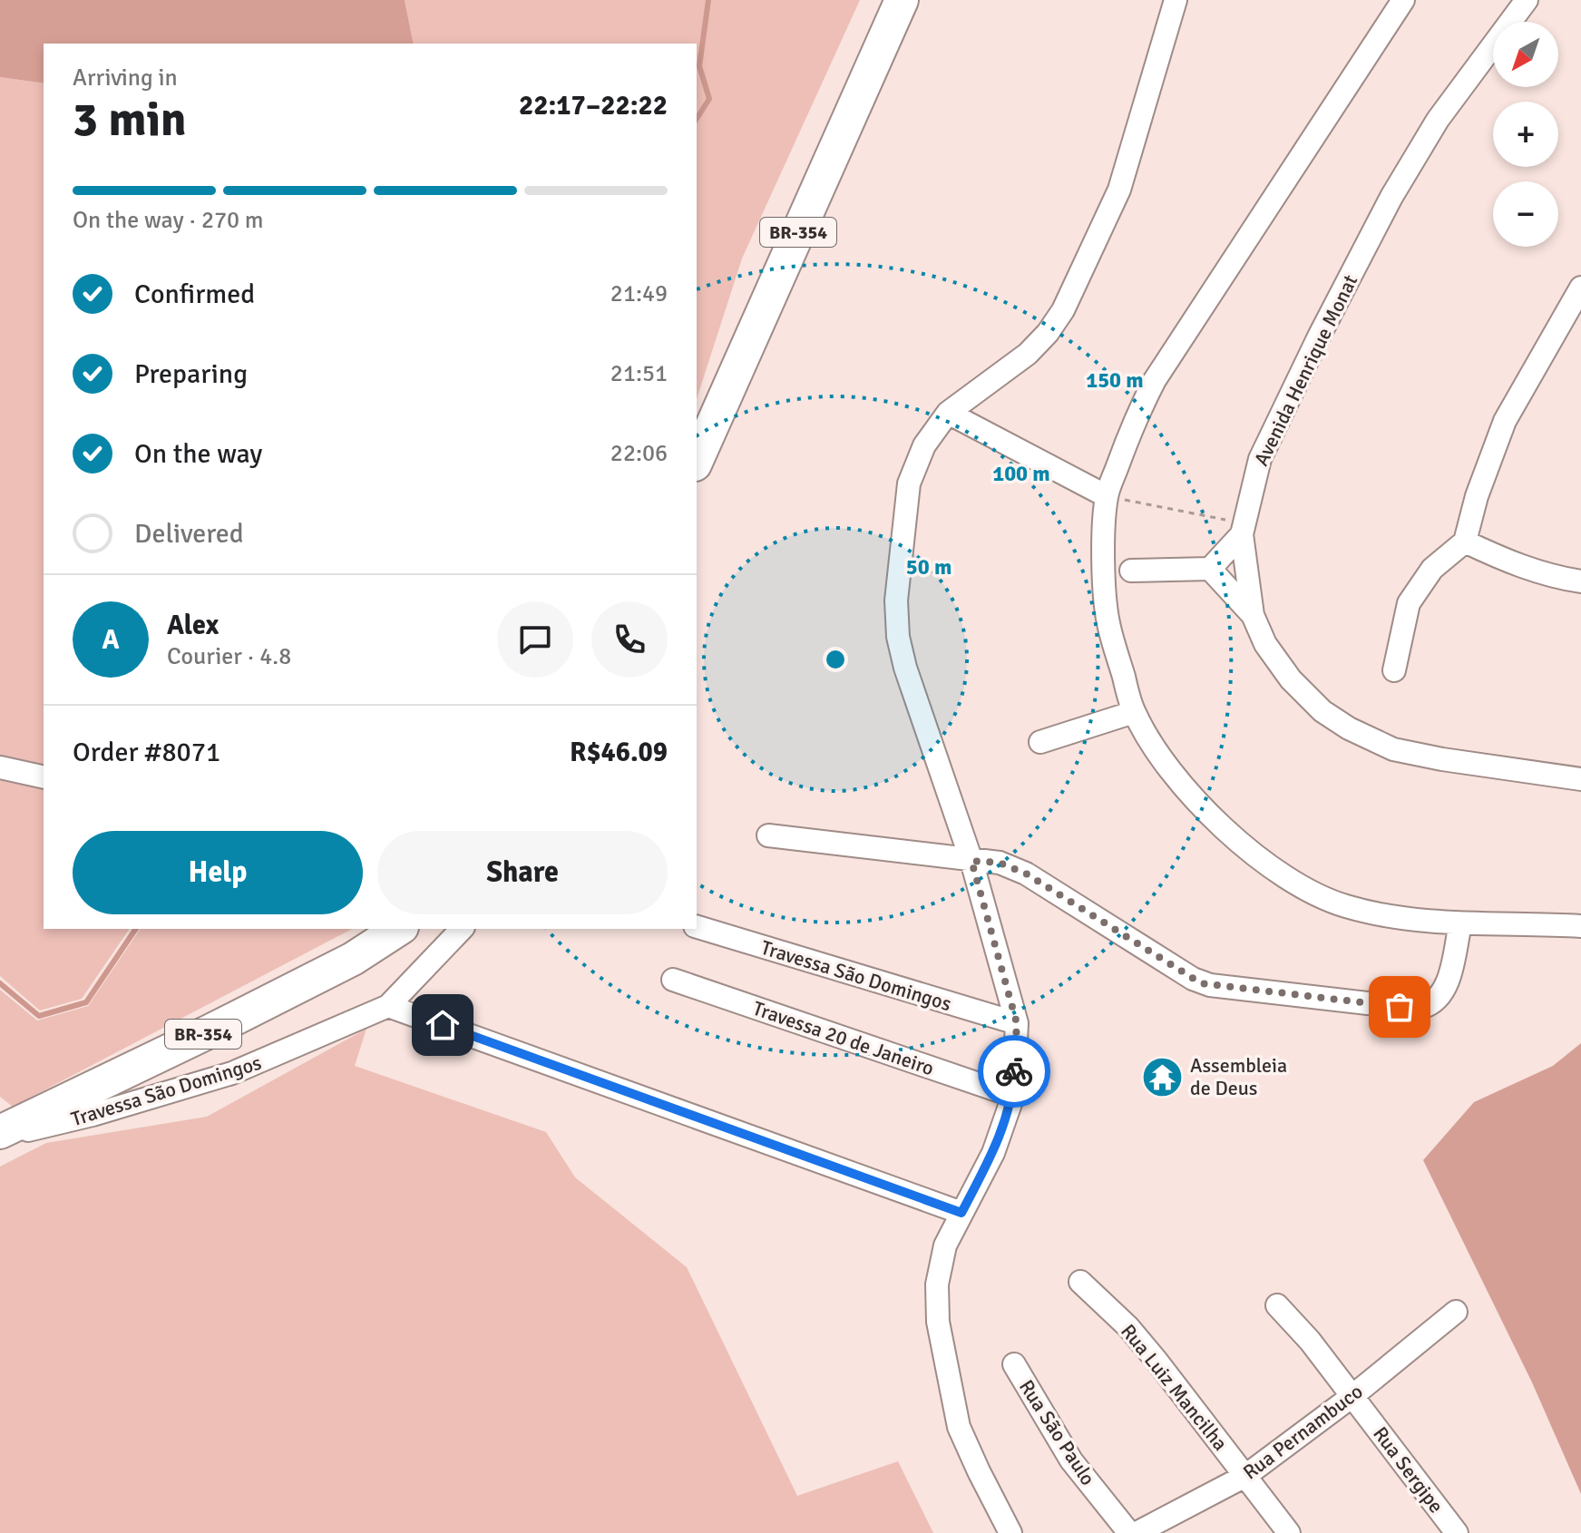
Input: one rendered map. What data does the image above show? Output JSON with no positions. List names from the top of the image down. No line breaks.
{"streets":{"highway":["BR-354"],"street":["Avenida Henrique Monat","Travessa São Domingos","Travessa 20 de Janeiro","Rua Luiz Mancilha","Rua Pernambuco","Rua São Paulo","Rua Sergipe"]},"crossings":[["BR-354","Travessa São Domingos"],["Rua Luiz Mancilha","Rua Pernambuco"],["Rua Pernambuco","Rua Sergipe"]],"places":{"temple":["Assembleia de Deus"]},"north":"bottom left","page":{"map_buttons":["+","−"],"heading":["3 min","Arriving in","22:17–22:22"],"panel":["Alex","Courier · 4.8","Order #8071","R$46.09"],"bar":"On the way · 270 m","list":[["Confirmed","21:49"],["Preparing","21:51"],["On the way","22:06"],"Delivered"],"round":"A","buttons":["Help","Share"]},"rings":["150 m","100 m","50 m"]}
